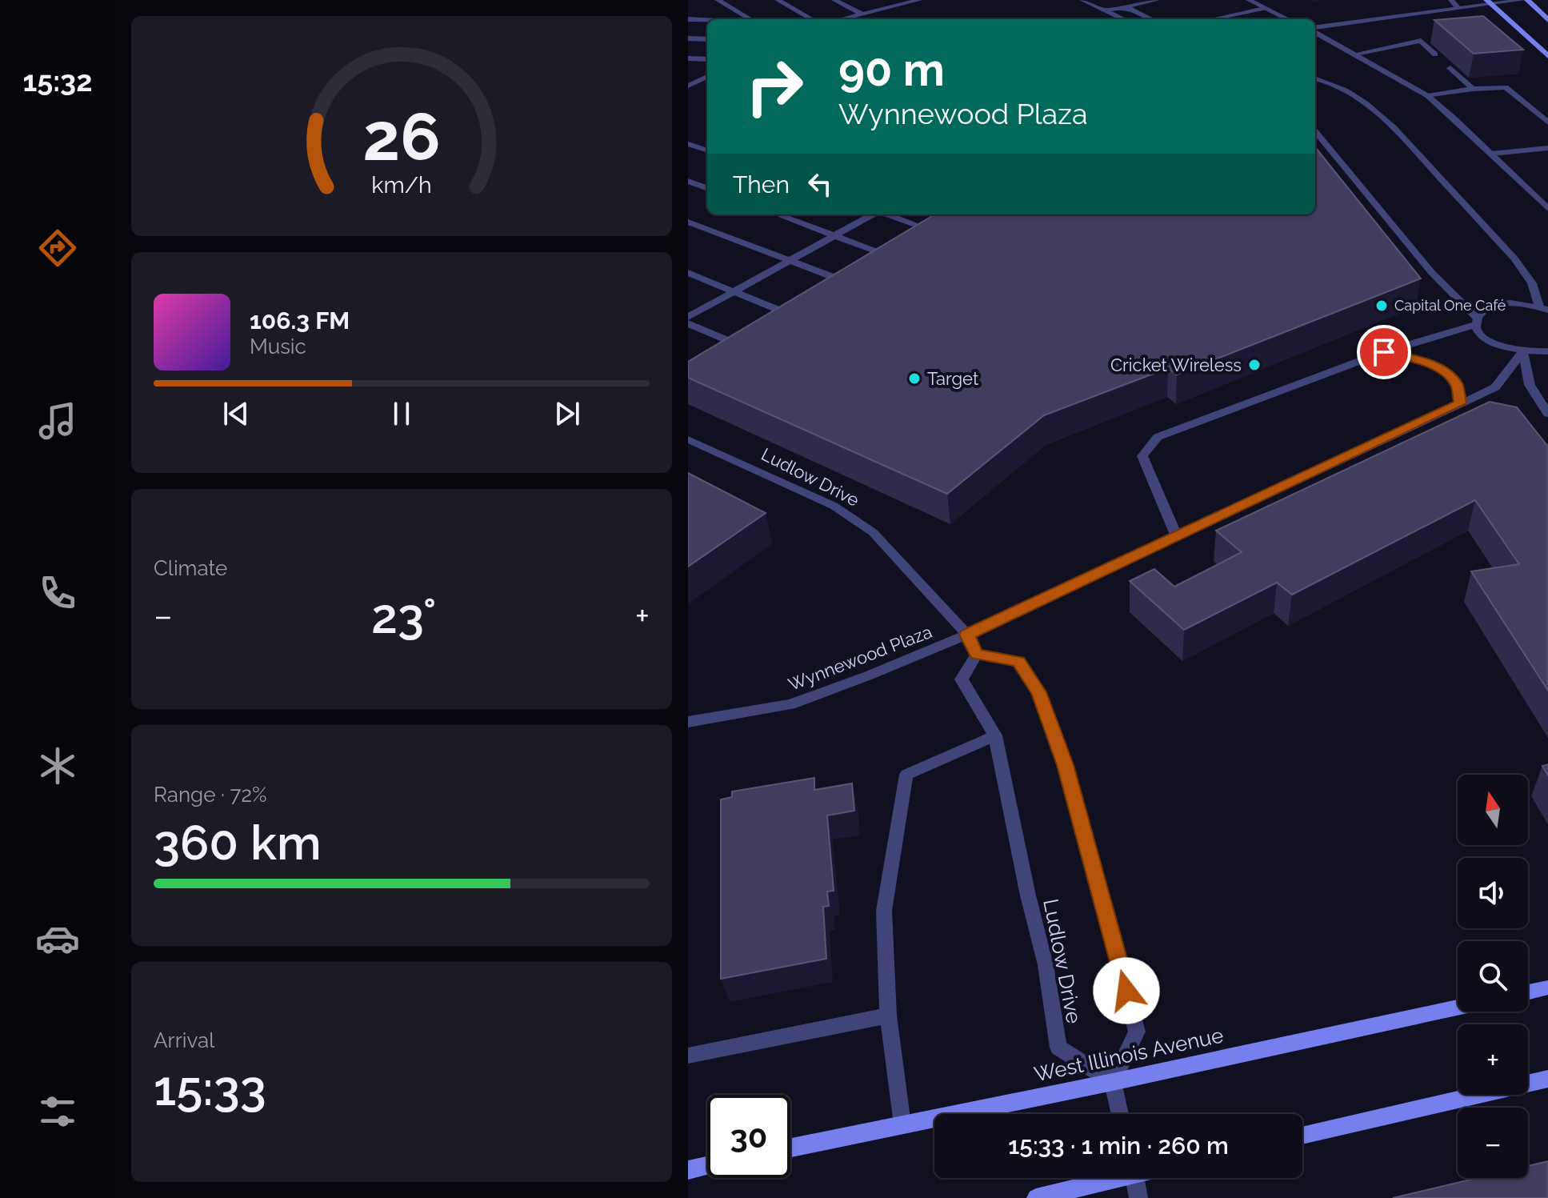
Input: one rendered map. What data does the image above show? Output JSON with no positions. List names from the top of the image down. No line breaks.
{"streets":{"main road":["West Illinois Avenue"],"street":["Ludlow Drive","Wynnewood Plaza"]},"crossings":[["Ludlow Drive","Wynnewood Plaza"],["Ludlow Drive","West Illinois Avenue"]],"places":["Capital One Café","Cricket Wireless","Target"],"north":"top","page":{"tabs":"15:32","turn":["90 m","Wynnewood Plaza"],"then":"Then","song":["106.3 FM","Music"],"tile":["Climate",["Range · 72%","360 km"],["Arrival","15:33"]],"heat":["−","23°","+"],"map_buttons":["+","−"],"limit":"30","trip":"15:33 · 1 min · 260 m","gauge":["26","km/h"]}}
